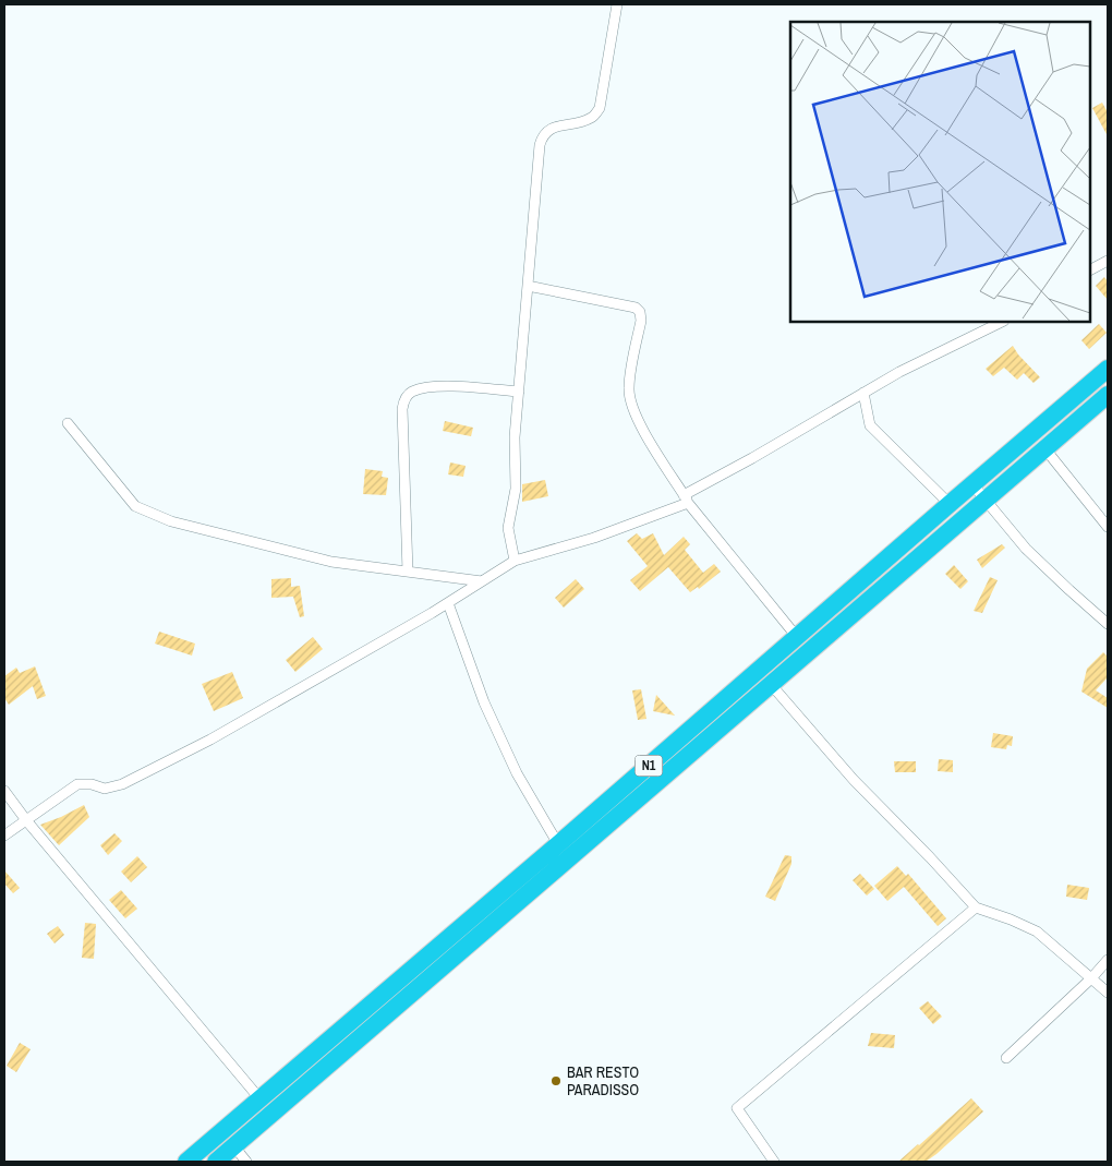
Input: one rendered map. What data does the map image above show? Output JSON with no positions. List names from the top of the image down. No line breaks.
{"streets":{"highway":["N1"]},"places":["BAR RESTO PARADISSO"]}
